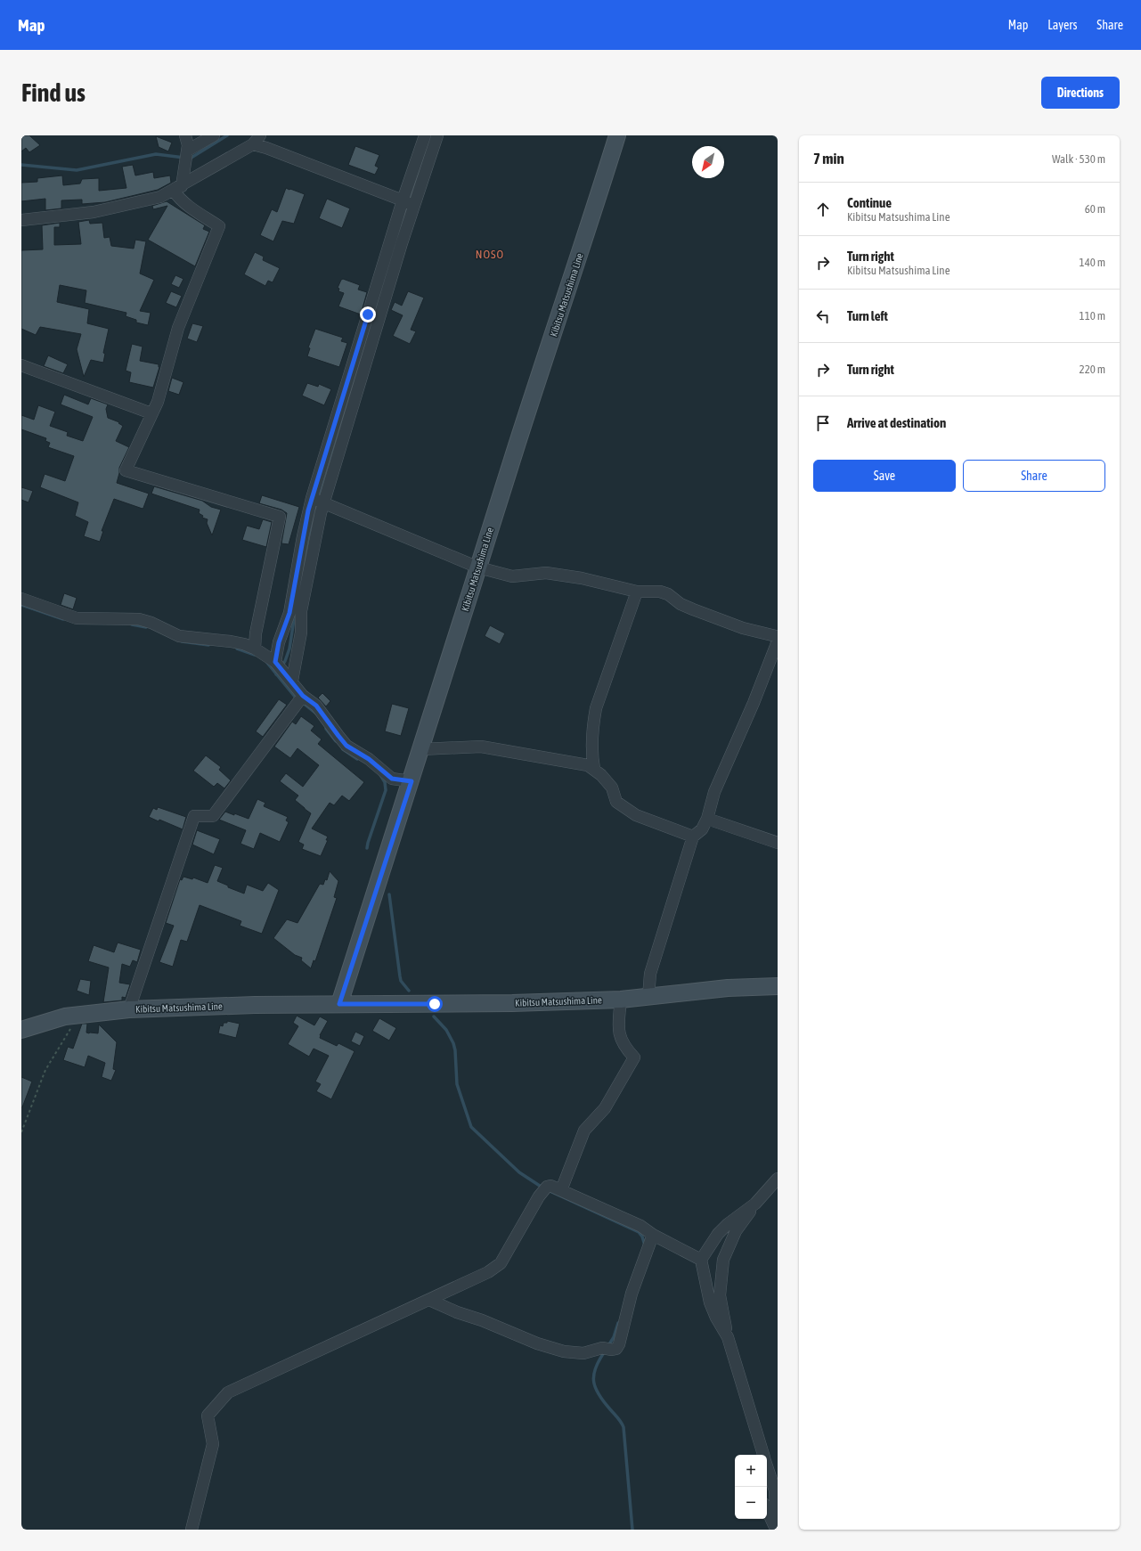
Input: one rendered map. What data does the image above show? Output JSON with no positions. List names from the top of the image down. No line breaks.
{"streets":{"main road":["Kibitsu Matsushima Line"]},"districts":["NOSO"],"north":"bottom left","page":{"header":"Map","nav":["Map","Layers","Share"],"buttons":["Directions",["Save","Share"]],"title":"Find us","heading":["7 min","Walk · 530 m"],"list":[["Continue","Kibitsu Matsushima Line","60 m"],["Turn right","Kibitsu Matsushima Line","140 m"],["Turn left","110 m"],["Turn right","220 m"],"Arrive at destination"],"map_buttons":["+","−"]}}
